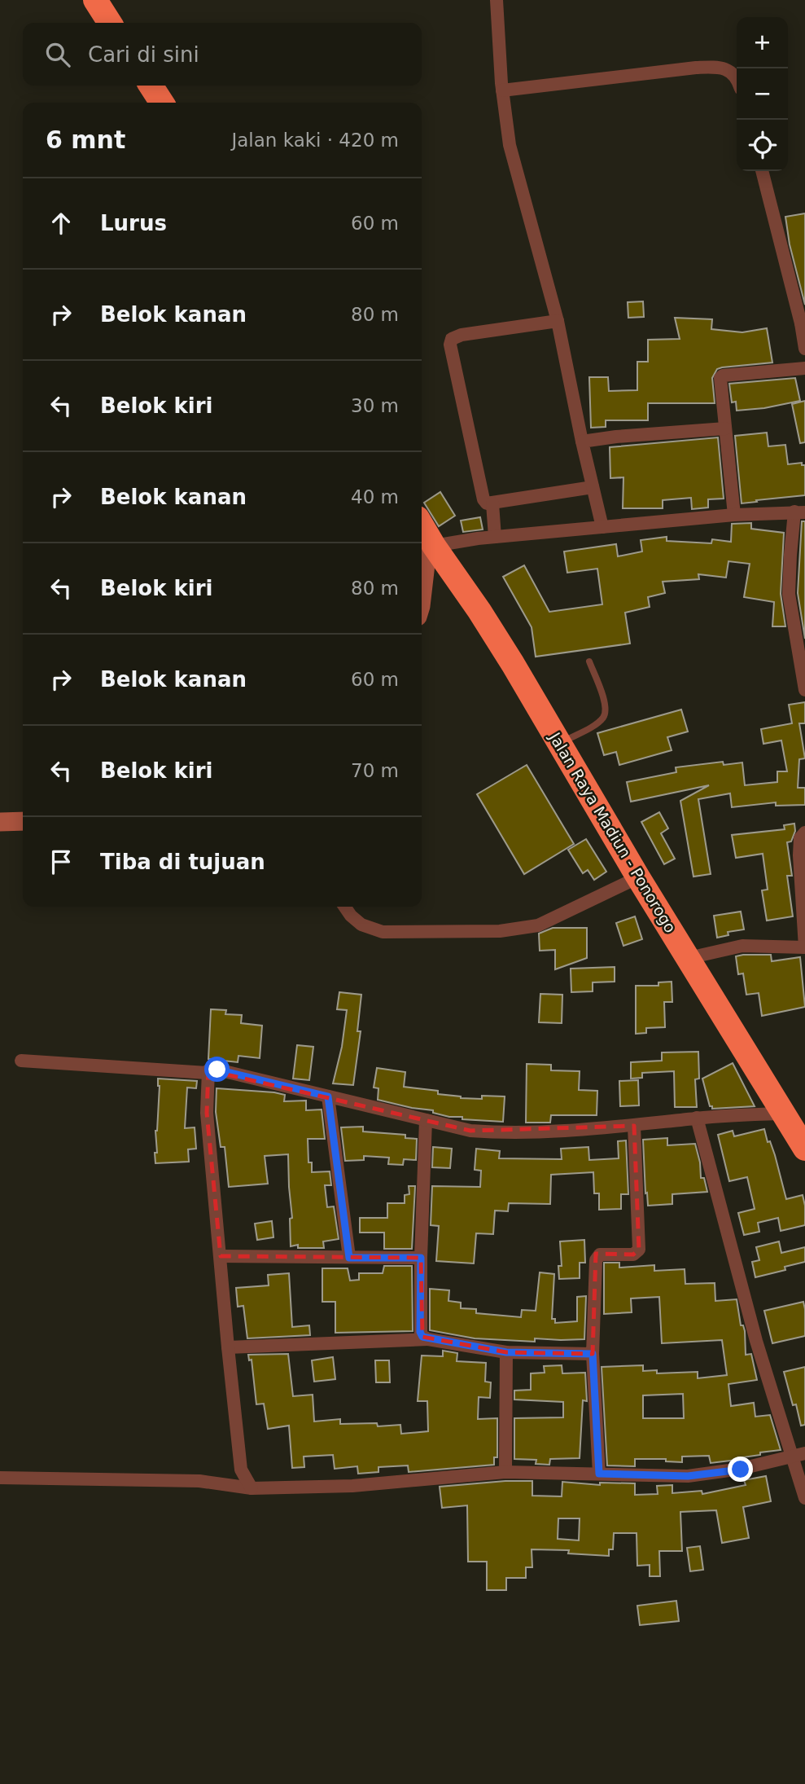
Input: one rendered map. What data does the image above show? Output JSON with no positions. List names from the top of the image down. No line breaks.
{"streets":{"highway":["Jalan Raya Madiun - Ponorogo"]},"page":{"map_buttons":["+","−"],"search":"Cari di sini","heading":["6 mnt","Jalan kaki · 420 m"],"list":[["Lurus","60 m"],["Belok kanan","80 m"],["Belok kiri","30 m"],["Belok kanan","40 m"],["Belok kiri","80 m"],["Belok kanan","60 m"],["Belok kiri","70 m"],"Tiba di tujuan"]}}
